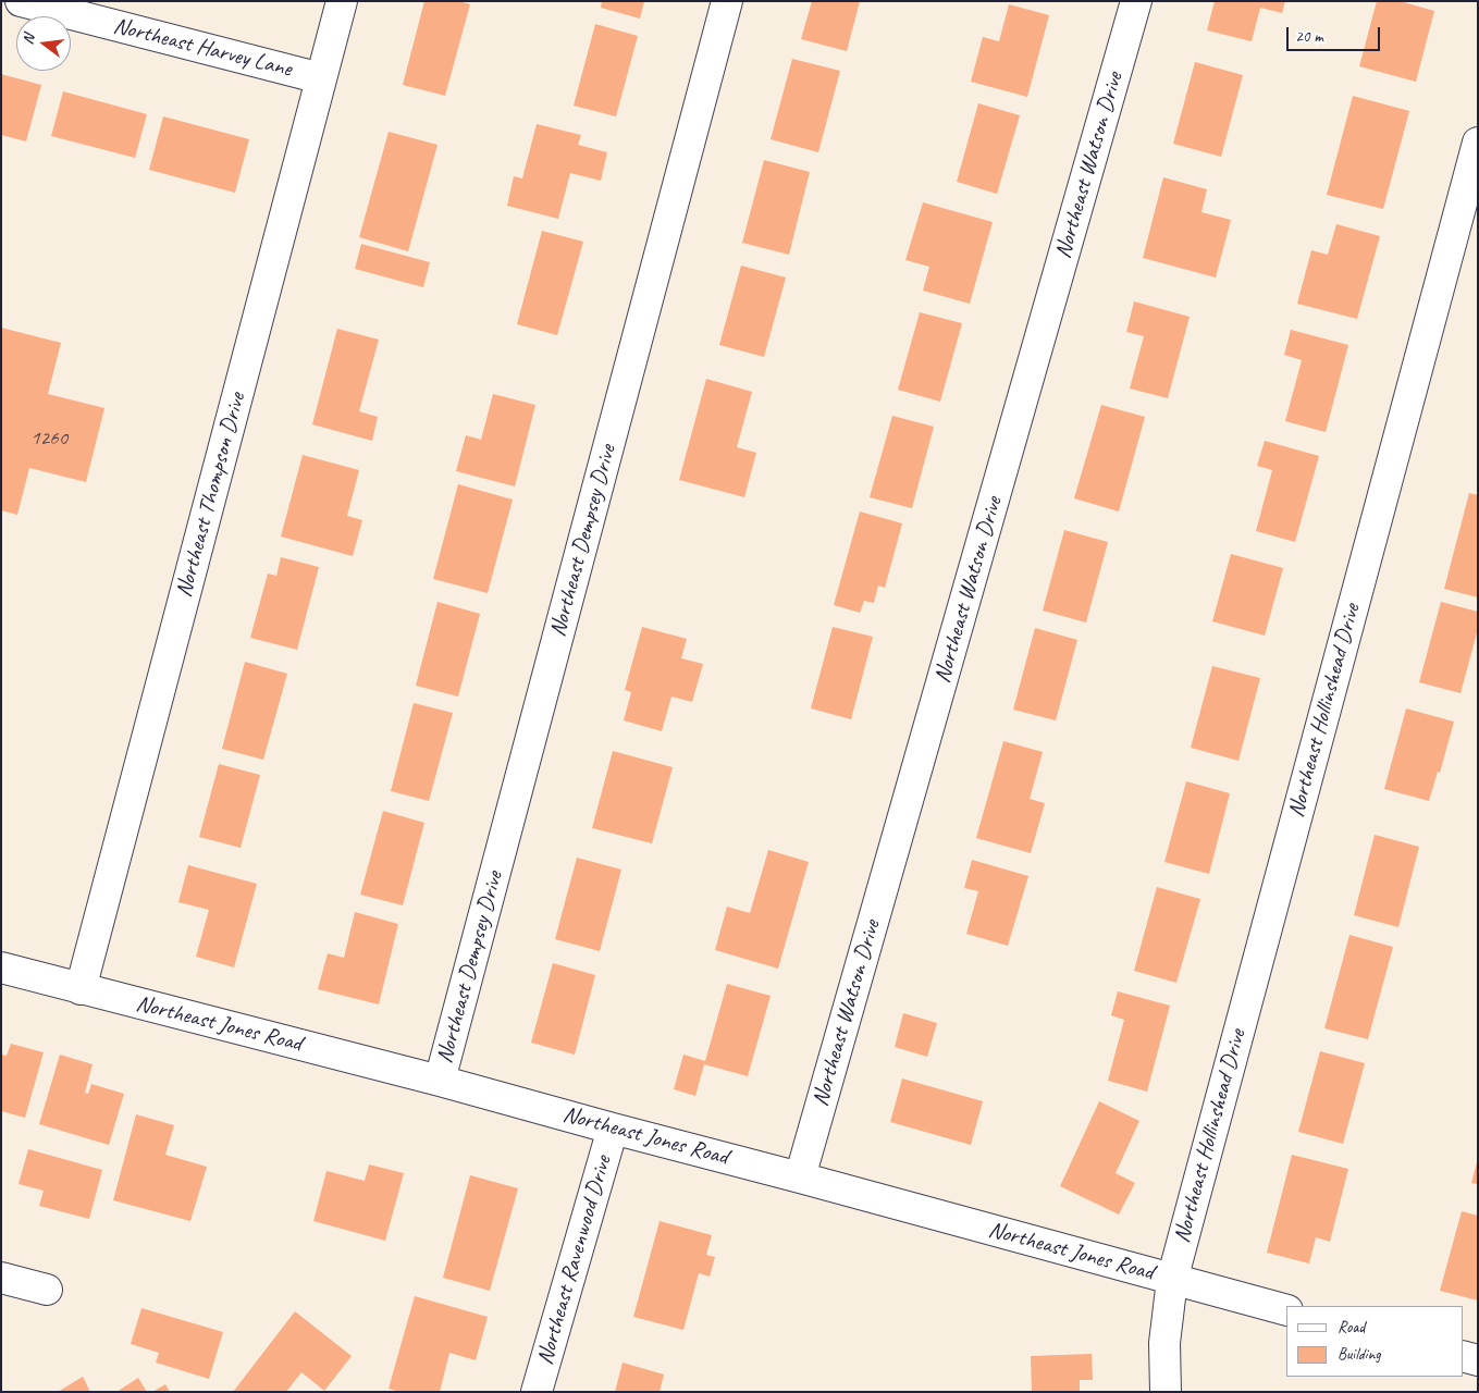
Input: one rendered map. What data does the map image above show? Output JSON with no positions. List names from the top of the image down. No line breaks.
{"streets":{"street":["Northeast Harvey Lane","Northeast Watson Drive","Northeast Thompson Drive","Northeast Dempsey Drive","Northeast Hollinshead Drive","Northeast Jones Road","Northeast Ravenwood Drive"]},"crossings":[["Northeast Harvey Lane","Northeast Thompson Drive"],["Northeast Watson Drive","Northeast Jones Road"],["Northeast Thompson Drive","Northeast Jones Road"],["Northeast Dempsey Drive","Northeast Jones Road"],["Northeast Hollinshead Drive","Northeast Jones Road"],["Northeast Jones Road","Northeast Ravenwood Drive"]],"house_numbers":["1260"],"legend":["Road","Building"],"scale_bar":"20 m","north":"left"}
